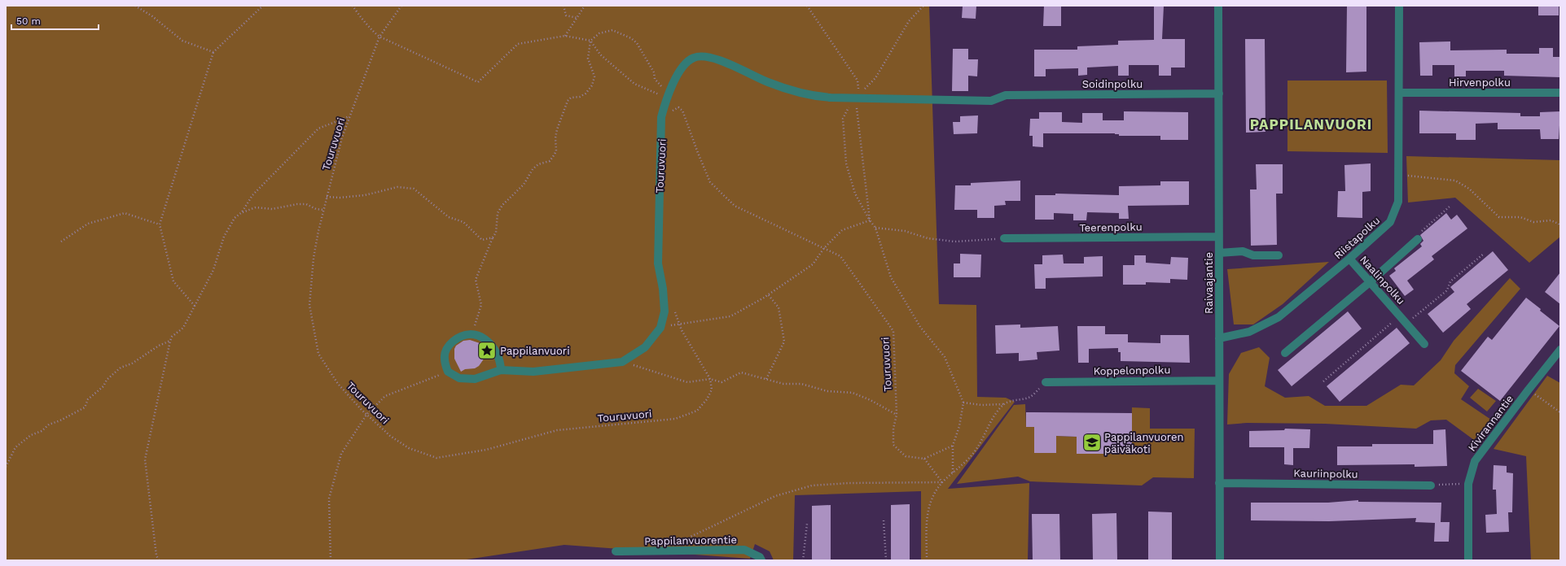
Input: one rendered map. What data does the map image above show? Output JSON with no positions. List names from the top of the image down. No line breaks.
{"streets":{"street":["Hirvenpolku","Soidinpolku","Teerenpolku","Riistapolku","Naalinpolku","Raivaajantie","Koppelonpolku","Kivirannantie","Kauriinpolku","Pappilanvuorentie"],"path":["Touruvuori"]},"crossings":[["Hirvenpolku","Riistapolku"],["Soidinpolku","Raivaajantie"],["Teerenpolku","Raivaajantie"],["Riistapolku","Naalinpolku"],["Riistapolku","Raivaajantie"],["Raivaajantie","Koppelonpolku"],["Raivaajantie","Kauriinpolku"]],"districts":["PAPPILANVUORI"],"places":{"place":["Pappilanvuori"],"school or university":["Pappilanvuoren päiväkoti"]},"scale_bar":"50 m"}
